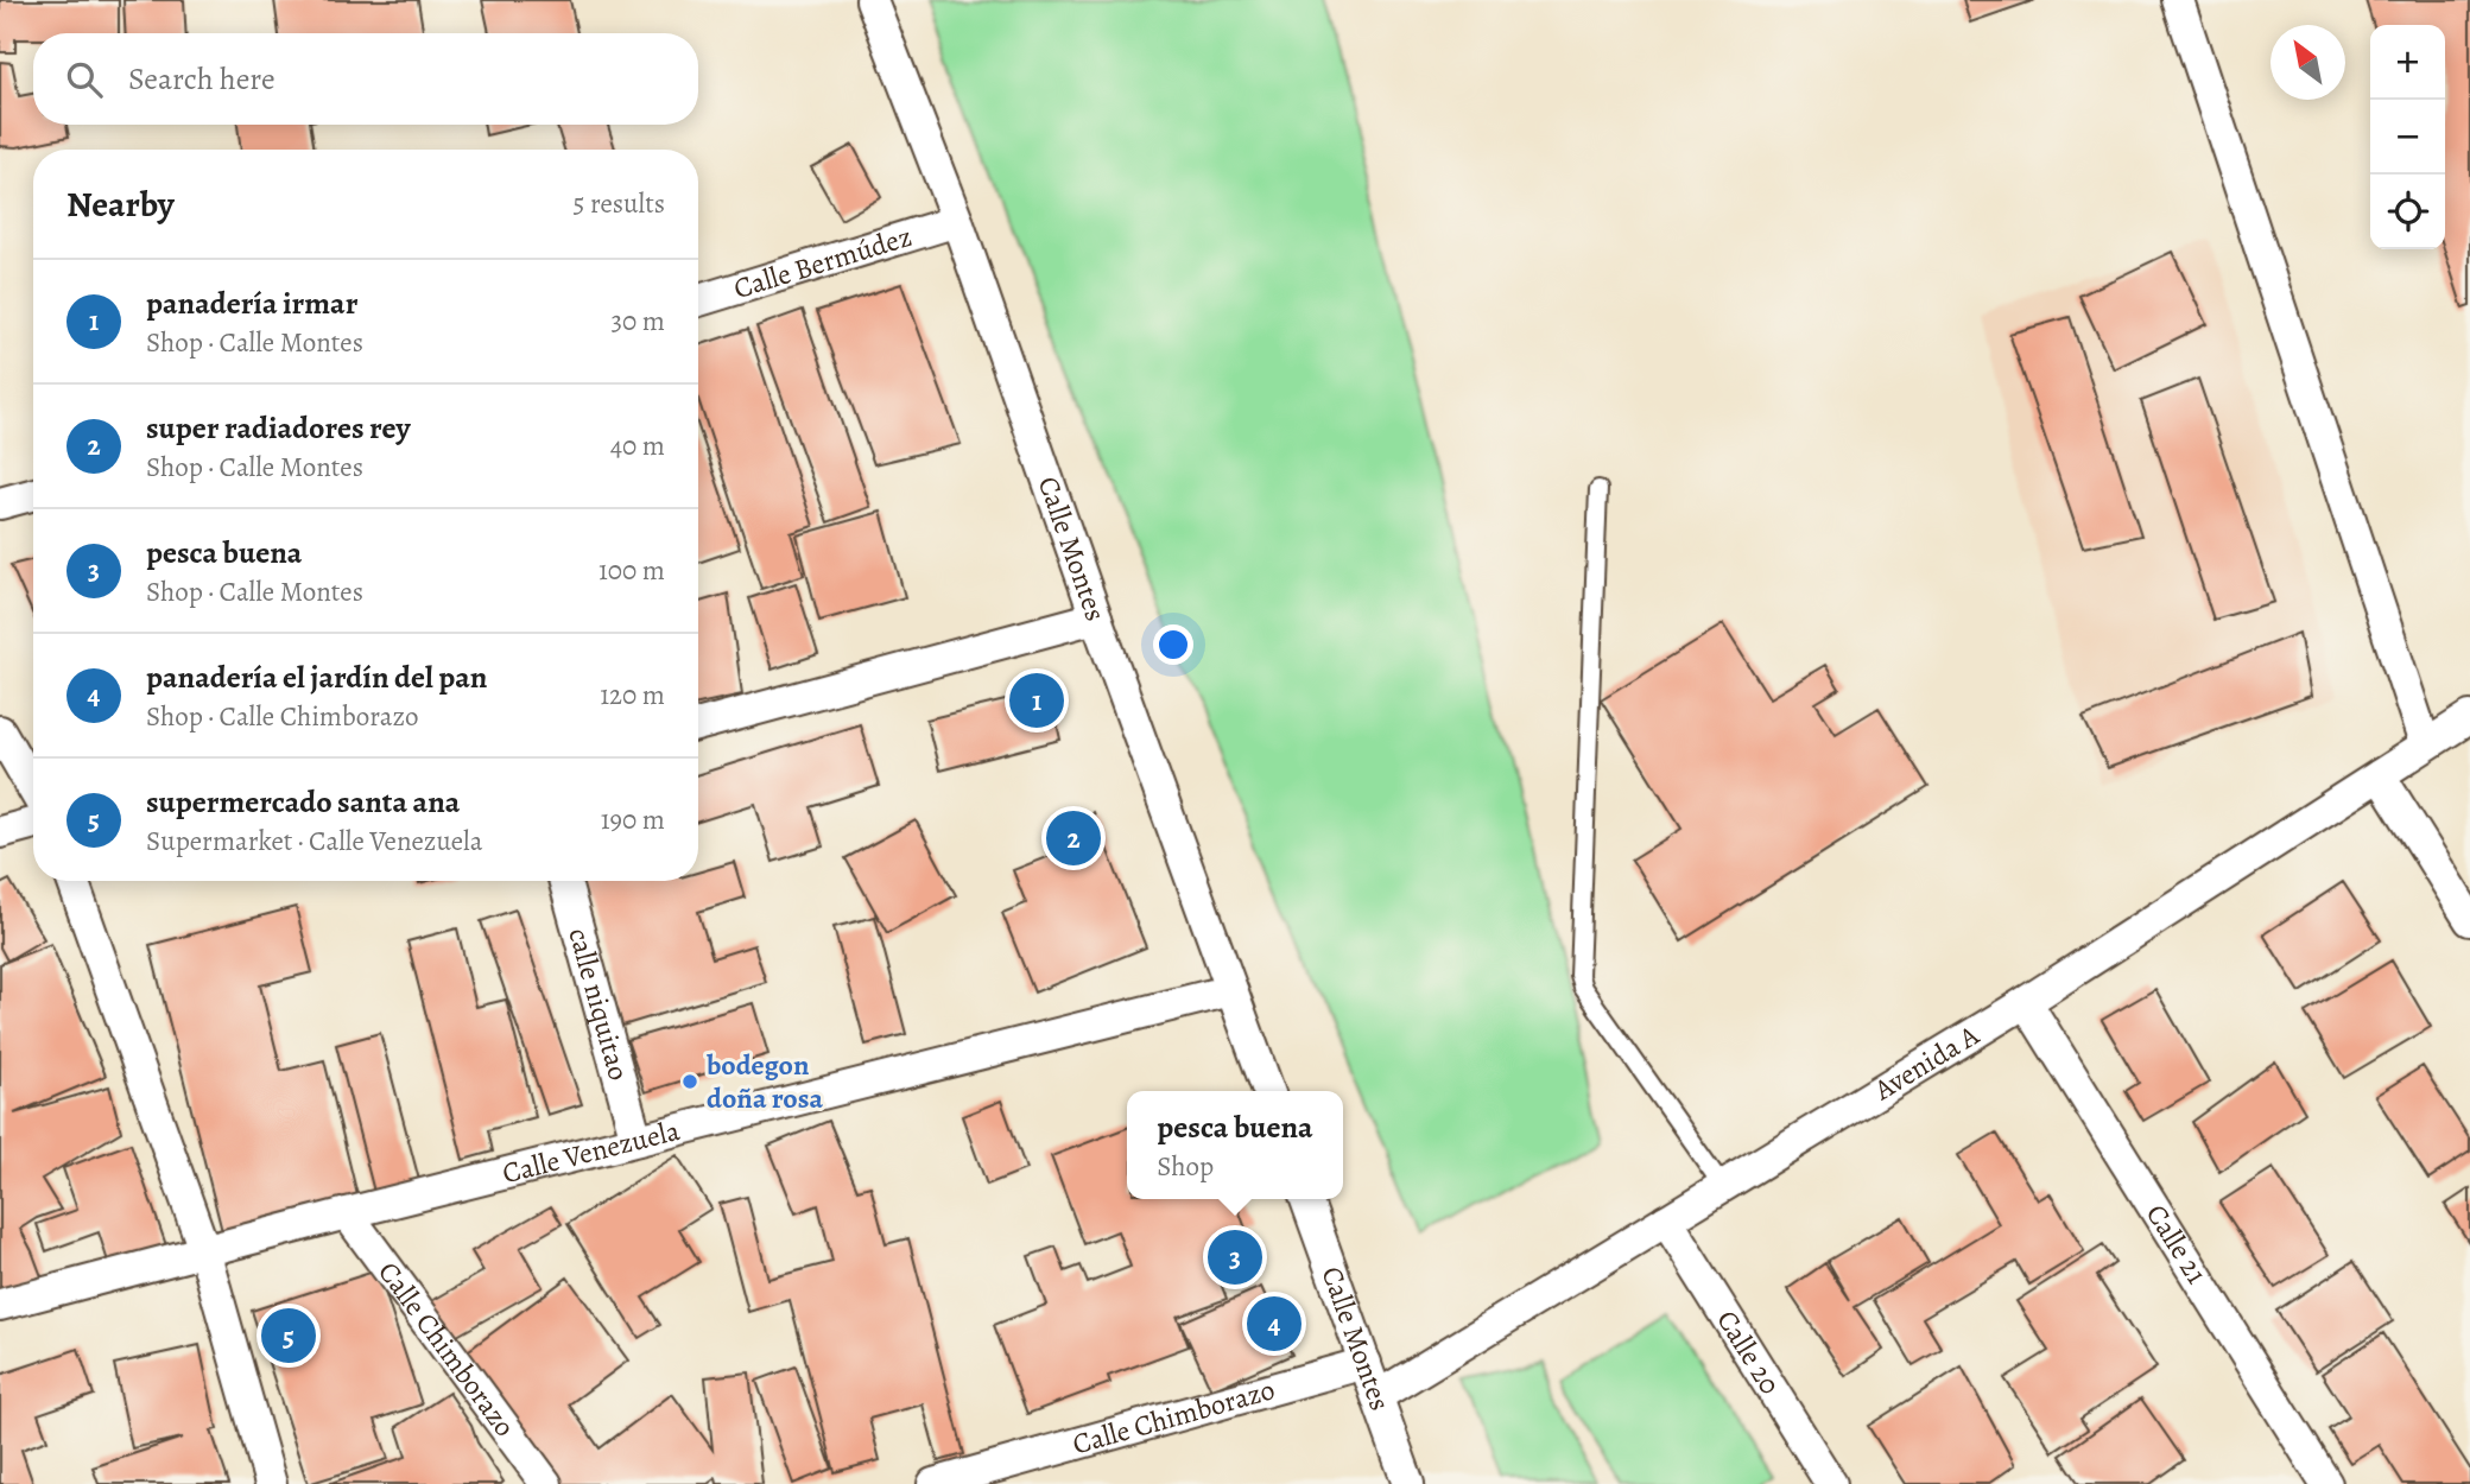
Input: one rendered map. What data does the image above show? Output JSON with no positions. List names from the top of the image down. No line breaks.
{"streets":{"street":["Calle Bermúdez","Calle Montes","calle niquitao","Avenida A","Calle Venezuela","Calle 21","Calle Chimborazo","Calle 20"]},"crossings":[["Calle Bermúdez","Calle Montes"],["Calle Montes","Avenida A"],["Calle Montes","Calle Venezuela"],["Calle Montes","Calle Chimborazo"],["calle niquitao","Calle Venezuela"],["Avenida A","Calle 21"],["Avenida A","Calle 20"],["Calle Venezuela","Calle Chimborazo"]],"places":["bodegon doña rosa"],"north":"top left","page":{"map_buttons":["+","−"],"search":"Search here","heading":["Nearby","5 results"],"list":[{"mark":"1","name":"panadería irmar","note":"Shop · Calle Montes","value":"30 m"},{"mark":"2","name":"super radiadores rey","note":"Shop · Calle Montes","value":"40 m"},{"mark":"3","name":"pesca buena","note":"Shop · Calle Montes","value":"100 m"},{"mark":"4","name":"panadería el jardín del pan","note":"Shop · Calle Chimborazo","value":"120 m"},{"mark":"5","name":"supermercado santa ana","note":"Supermarket · Calle Venezuela","value":"190 m"}],"pins":["1","2","3","4","5"],"popup":["pesca buena","Shop"]}}
